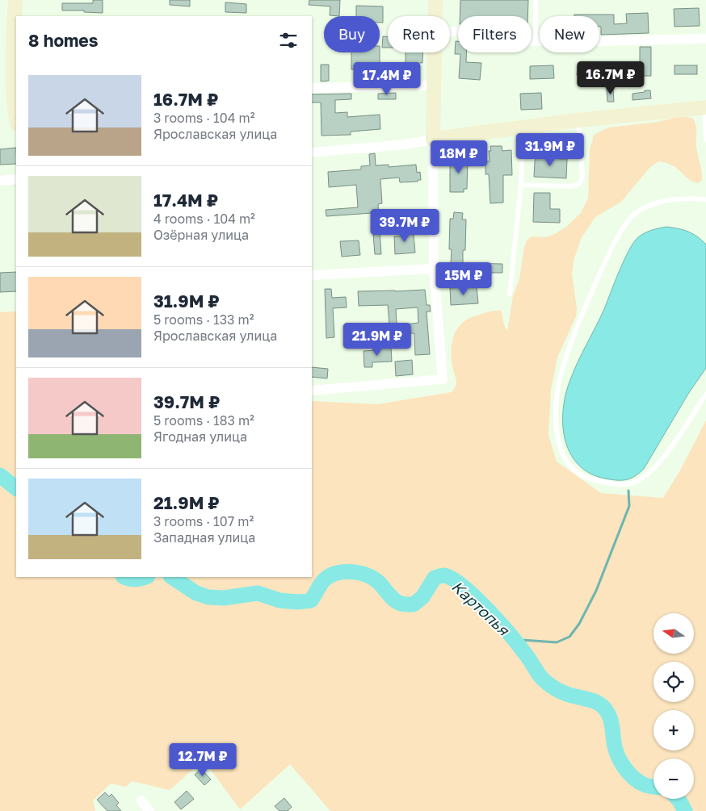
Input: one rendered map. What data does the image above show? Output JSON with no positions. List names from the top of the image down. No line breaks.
{"water":["Картопья"],"north":"left","page":{"chip":["Buy","Rent","Filters","New"],"heading":"8 homes","price":["16.7M ₽","17.4M ₽","31.9M ₽","18M ₽","39.7M ₽","15M ₽","21.9M ₽","12.7M ₽"],"list":[{"name":"16.7M ₽","note":"3 rooms · 104 m² · Ярославская улица"},{"name":"17.4M ₽","note":"4 rooms · 104 m² · Озёрная улица"},{"name":"31.9M ₽","note":"5 rooms · 133 m² · Ярославская улица"},{"name":"39.7M ₽","note":"5 rooms · 183 m² · Ягодная улица"},{"name":"21.9M ₽","note":"3 rooms · 107 m² · Западная улица"}],"map_buttons":["+","−"]}}
